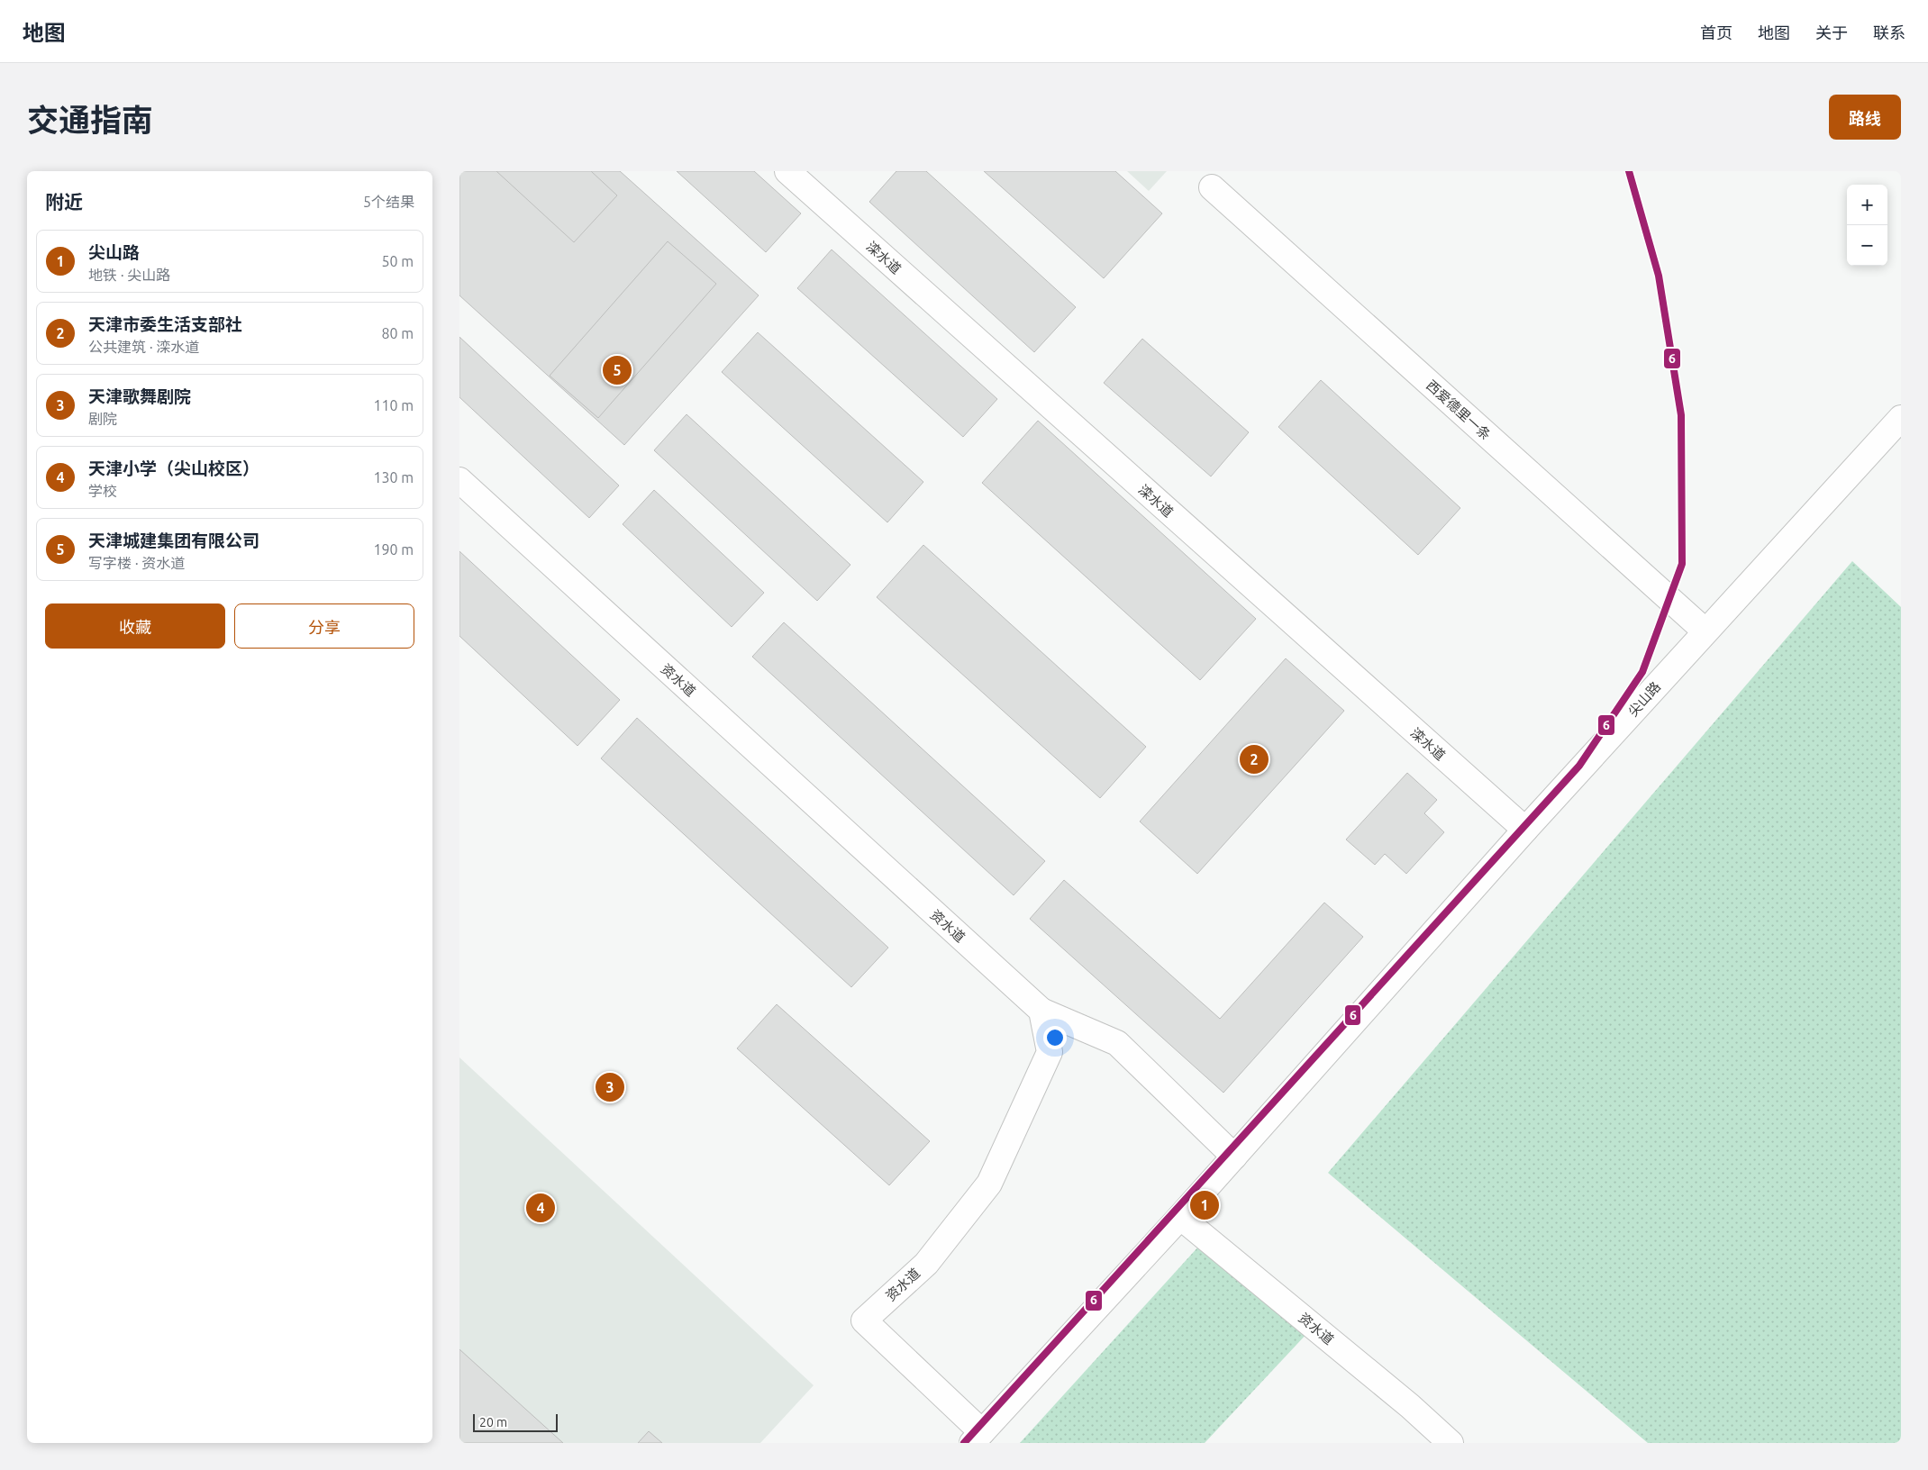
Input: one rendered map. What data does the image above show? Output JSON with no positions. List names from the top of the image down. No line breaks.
{"streets":{"street":["滦水道","西爱德里一条","资水道","尖山路"]},"crossings":[["滦水道","尖山路"],["西爱德里一条","尖山路"],["资水道","尖山路"]],"lines":["transit line 6"],"scale_bar":"20 m","page":{"header":"地图","nav":["首页","地图","关于","联系"],"title":"交通指南","buttons":["路线",["收藏","分享"]],"heading":["附近","5个结果"],"map_buttons":["+","−"],"list":[{"mark":"1","name":"尖山路","note":"地铁 · 尖山路","value":"50 m"},{"mark":"2","name":"天津市委生活支部社","note":"公共建筑 · 滦水道","value":"80 m"},{"mark":"3","name":"天津歌舞剧院","note":"剧院","value":"110 m"},{"mark":"4","name":"天津小学（尖山校区）","note":"学校","value":"130 m"},{"mark":"5","name":"天津城建集团有限公司","note":"写字楼 · 资水道","value":"190 m"}],"pins":["5","2","3","1","4"],"scale":"20 m"}}
